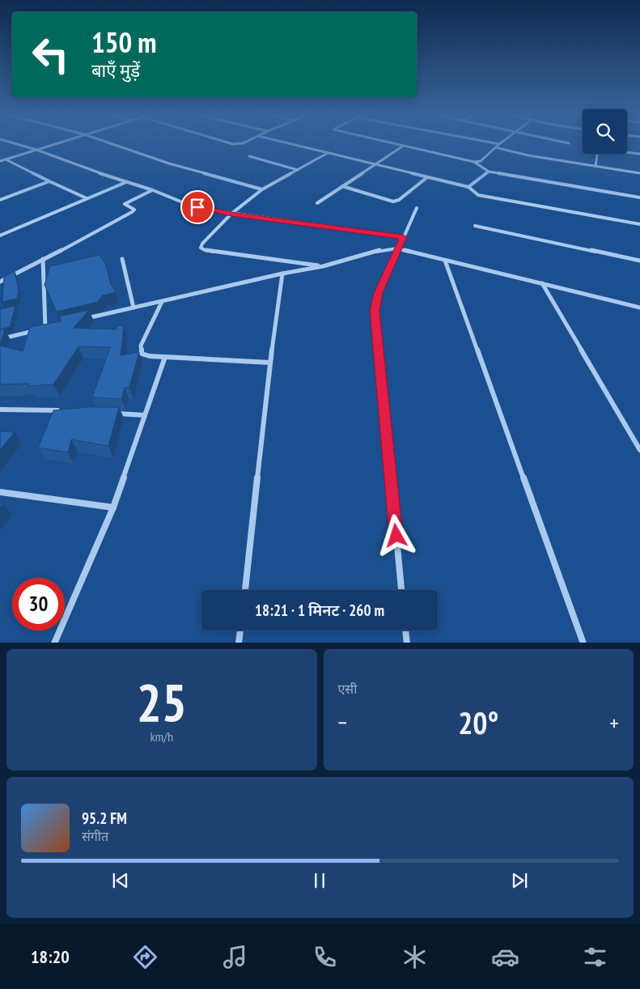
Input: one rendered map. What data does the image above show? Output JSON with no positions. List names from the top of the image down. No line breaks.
{"page":{"turn":["150 m","बाएँ मुड़ें"],"limit":"30","trip":"18:21 · 1 मिनट · 260 m","tile":[["25","km/h"],"एसी"],"heat":["−","20°","+"],"song":["95.2 FM","संगीत"],"tabs":"18:20"}}
